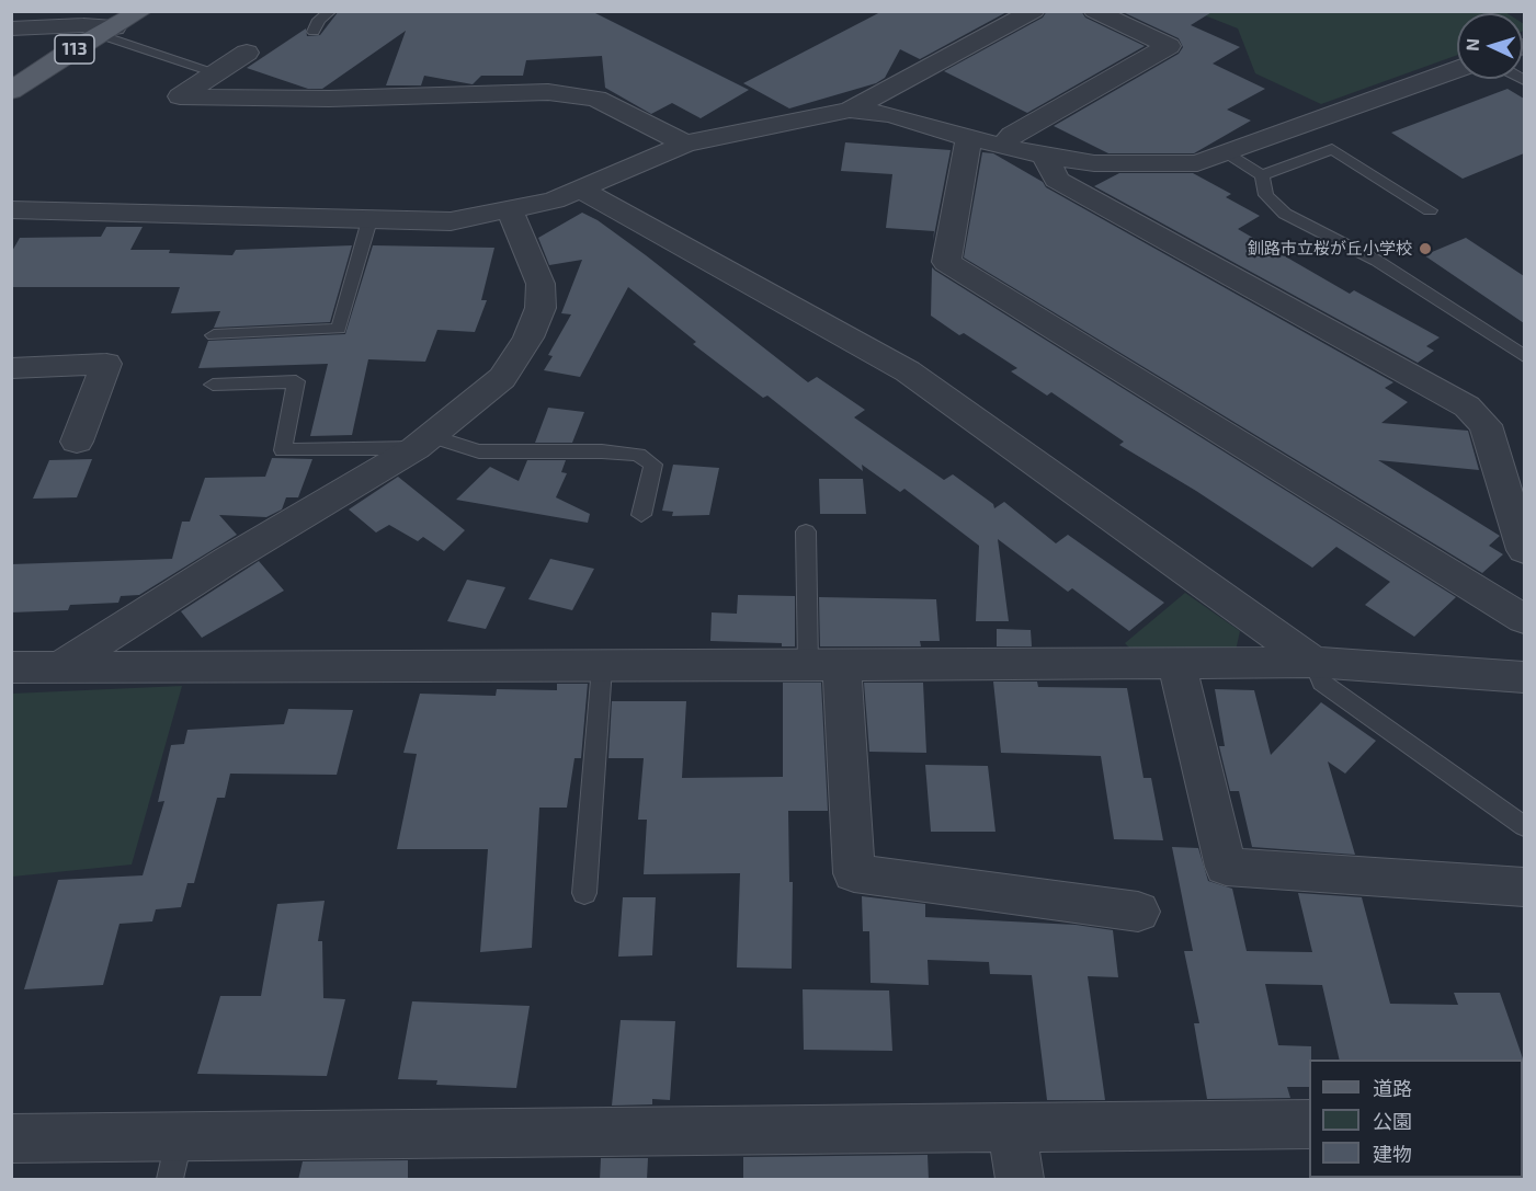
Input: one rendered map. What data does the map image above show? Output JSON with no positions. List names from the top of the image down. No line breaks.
{"streets":{"main road":["113"]},"places":["釧路市立桜が丘小学校"],"legend":["道路","公園","建物"],"north":"left"}
